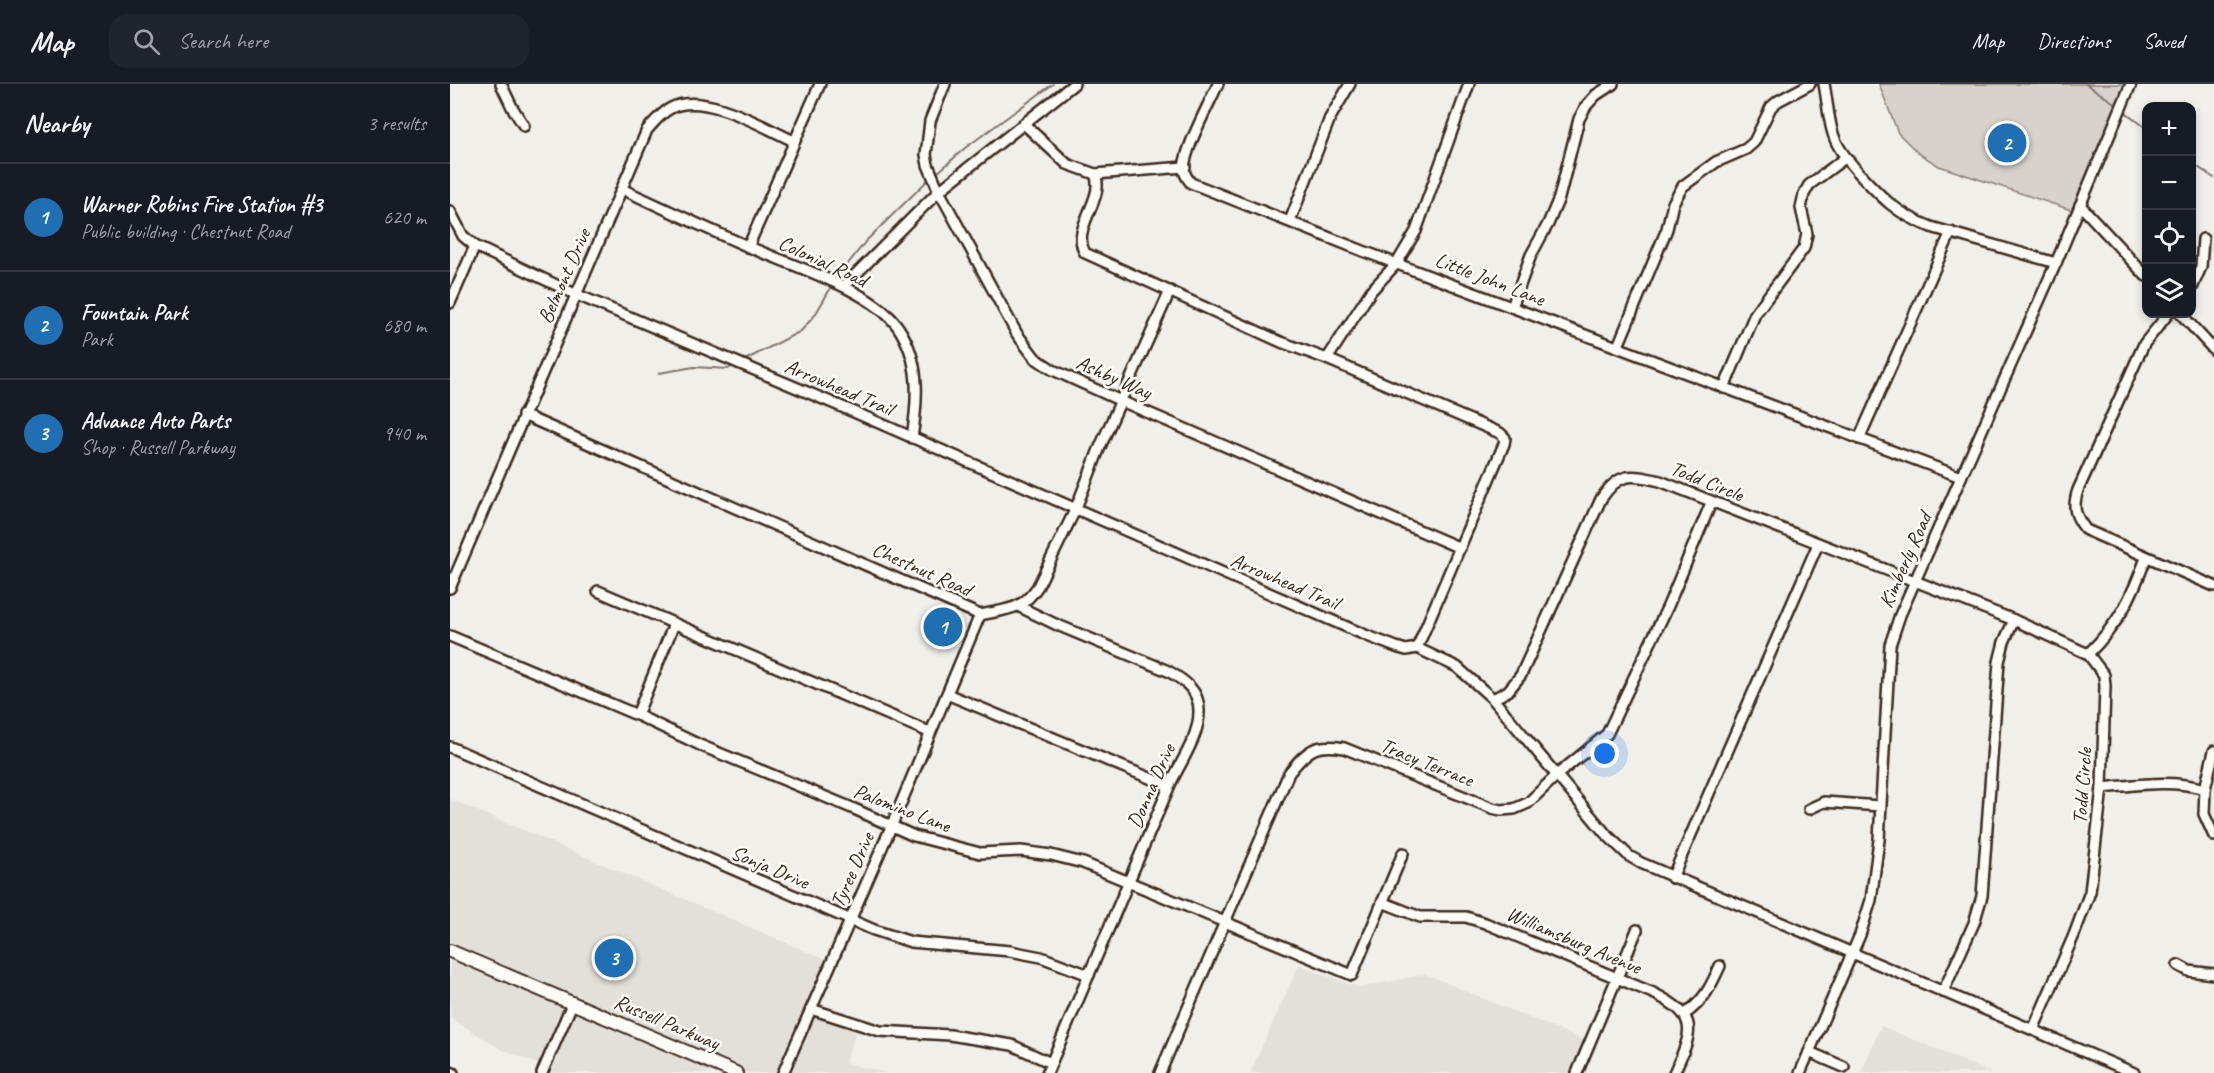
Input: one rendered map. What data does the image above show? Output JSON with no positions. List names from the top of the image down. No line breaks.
{"streets":{"main road":["Russell Parkway"],"street":["Colonial Road","Belmont Drive","Little John Lane","Ashby Way","Arrowhead Trail","Todd Circle","Kimberly Road","Chestnut Road","Tracy Terrace","Donna Drive","Palomino Lane","Sonja Drive","Tyree Drive","Williamsburg Avenue"]},"crossings":[["Colonial Road","Belmont Drive"],["Colonial Road","Arrowhead Trail"],["Belmont Drive","Arrowhead Trail"],["Belmont Drive","Chestnut Road"],["Little John Lane","Kimberly Road"],["Todd Circle","Kimberly Road"],["Todd Circle","Tracy Terrace"],["Chestnut Road","Donna Drive"],["Chestnut Road","Tyree Drive"],["Tracy Terrace","Palomino Lane"],["Donna Drive","Palomino Lane"],["Donna Drive","Sonja Drive"],["Palomino Lane","Tyree Drive"],["Palomino Lane","Williamsburg Avenue"],["Sonja Drive","Tyree Drive"]],"page":{"header":"Map","search":"Search here","nav":["Map","Directions","Saved"],"heading":["Nearby","3 results"],"map_buttons":["+","−"],"pins":["2","1","3"],"list":[{"mark":"1","name":"Warner Robins Fire Station #3","note":"Public building · Chestnut Road","value":"620 m"},{"mark":"2","name":"Fountain Park","note":"Park","value":"680 m"},{"mark":"3","name":"Advance Auto Parts","note":"Shop · Russell Parkway","value":"940 m"}]}}
